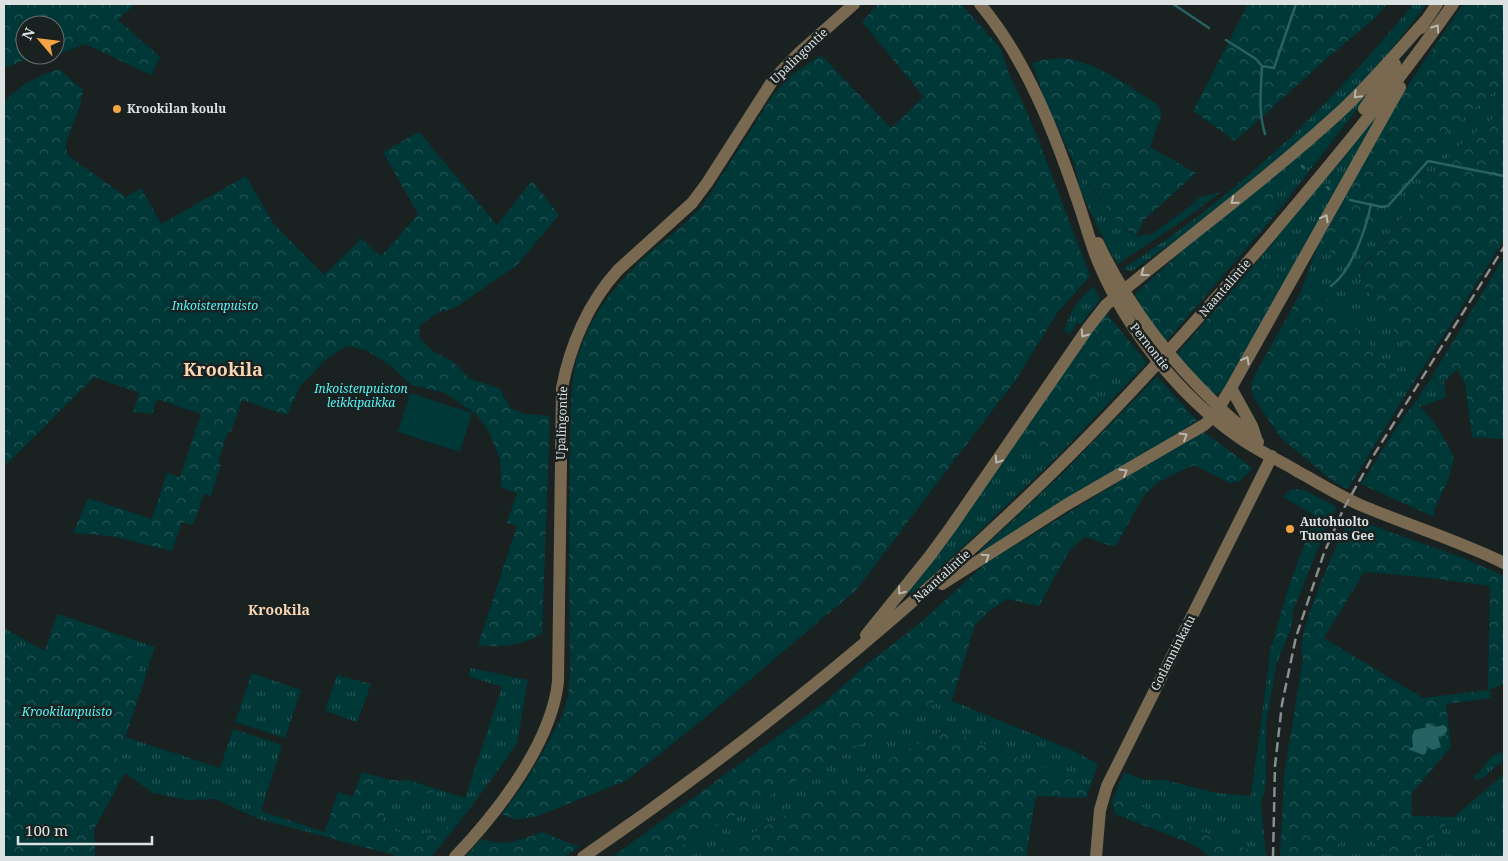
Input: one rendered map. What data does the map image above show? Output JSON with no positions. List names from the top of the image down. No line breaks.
{"streets":{"main road":["Upalingontie","Naantalintie","Pernontie","Gotlanninkatu"]},"crossings":[["Pernontie","Gotlanninkatu"]],"districts":["Krookila","Krookila"],"parks":["Inkoistenpuisto","Inkoistenpuiston leikkipaikka","Krookilanpuisto"],"places":["Krookilan koulu","Autohuolto Tuomas Gee"],"scale_bar":"100 m","north":"top left"}
